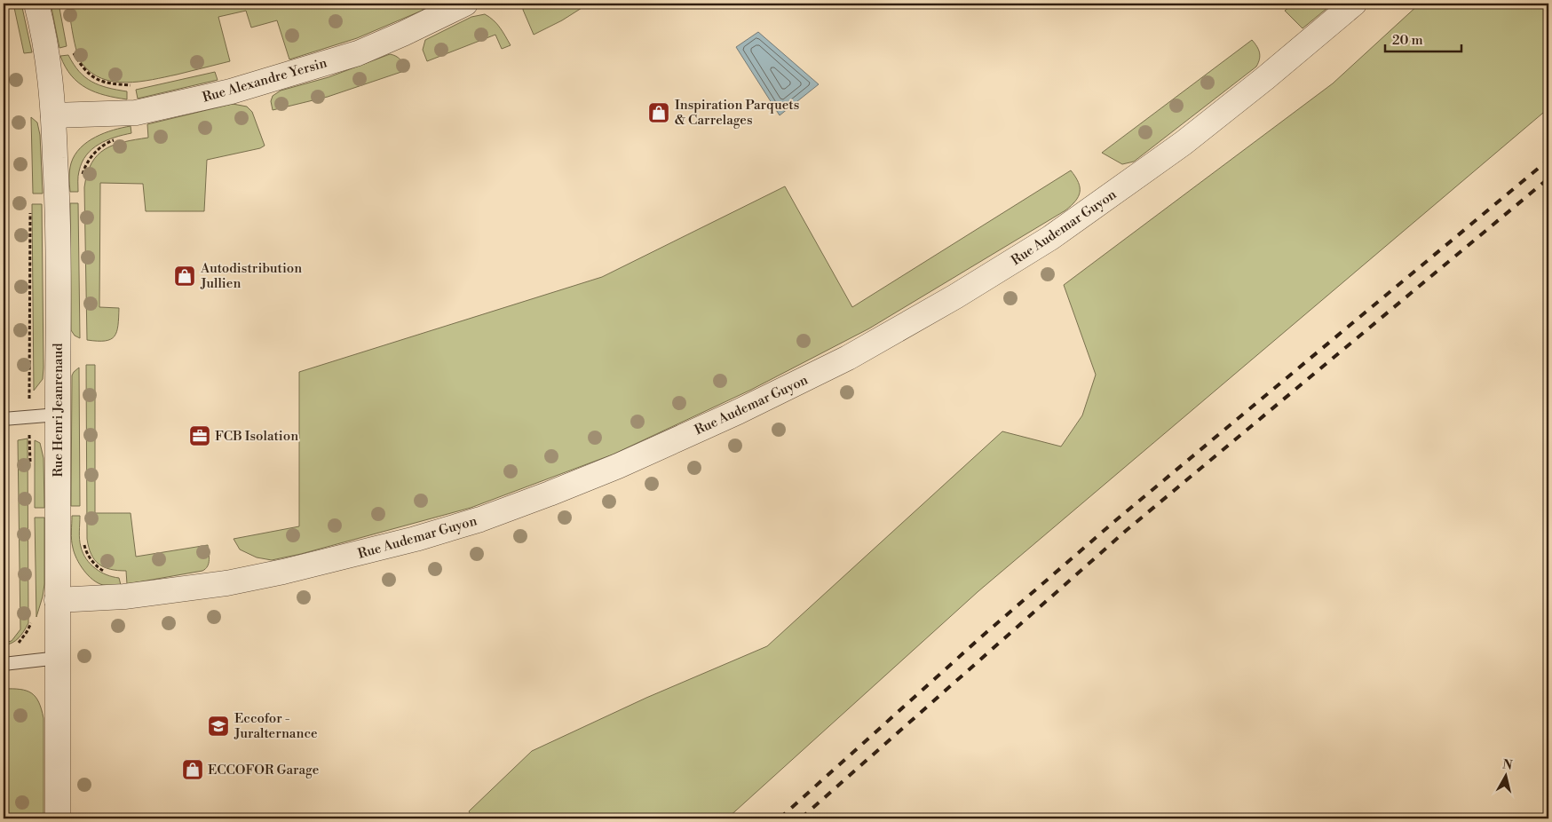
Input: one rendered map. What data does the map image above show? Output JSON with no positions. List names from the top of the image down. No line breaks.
{"streets":{"street":["Rue Alexandre Yersin","Rue Audemar Guyon","Rue Henri Jeanrenaud"]},"crossings":[["Rue Alexandre Yersin","Rue Henri Jeanrenaud"],["Rue Audemar Guyon","Rue Henri Jeanrenaud"]],"places":{"shop":["Inspiration Parquets & Carrelages","Autodistribution Jullien","ECCOFOR Garage"],"office":["FCB Isolation"],"school or university":["Eccofor - Juralternance"]},"scale_bar":"20 m","north":"top"}
